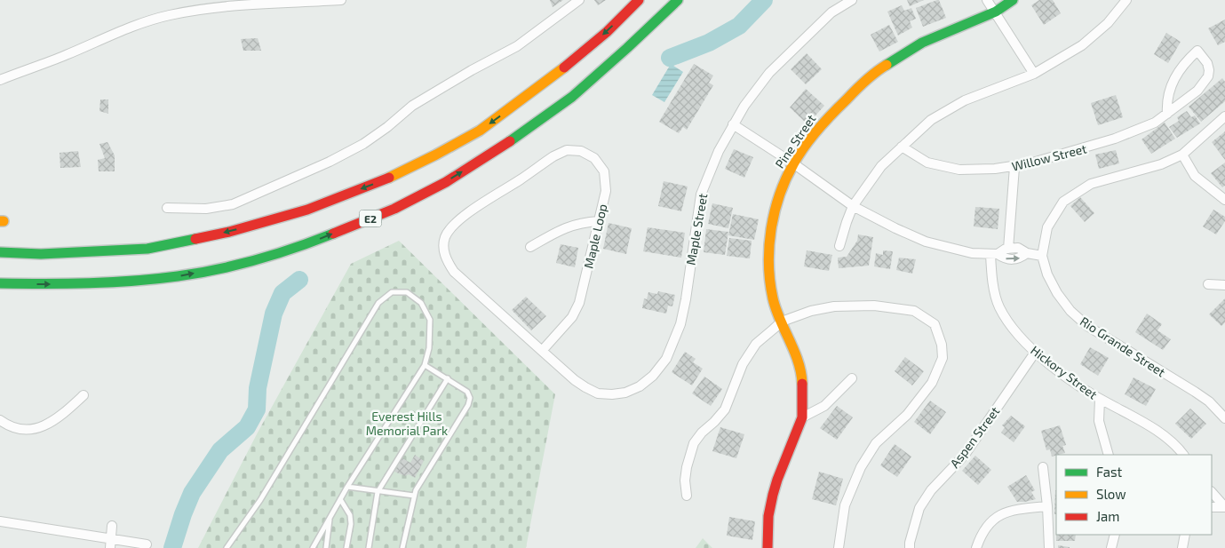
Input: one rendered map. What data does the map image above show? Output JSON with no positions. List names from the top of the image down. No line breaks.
{"streets":{"main road":["Pine Street","E2"],"street":["Willow Street","Maple Street","Maple Loop","Rio Grande Street","Hickory Street","Aspen Street"]},"crossings":[["Maple Street","Maple Loop"],["Hickory Street","Aspen Street"]],"parks":["Everest Hills Memorial Park"],"legend":["Fast","Slow","Jam"]}
